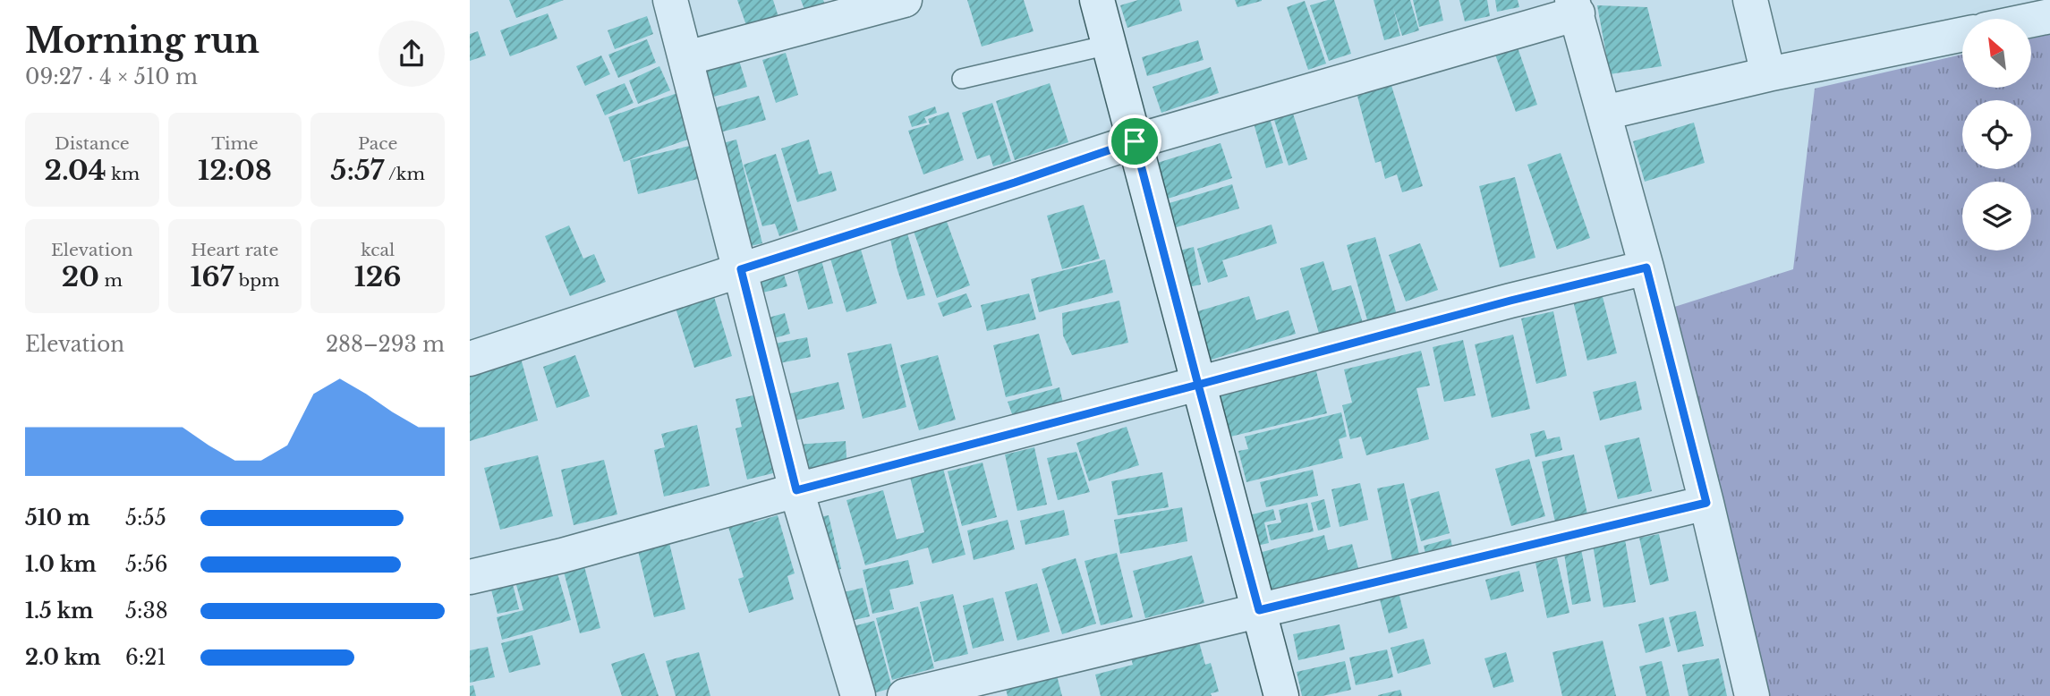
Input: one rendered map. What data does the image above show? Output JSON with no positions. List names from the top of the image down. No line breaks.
{"north":"top left","page":{"heading":["Morning run","09:27 · 4 × 510 m"],"stats":[["Distance","2.04 km"],["Time","12:08"],["Pace","5:57 /km"],["Elevation","20 m"],["Heart rate","167 bpm"],["kcal","126"]],"chart":["Elevation","288–293 m"],"list":[{"name":"510 m","note":"5:55"},{"name":"1.0 km","note":"5:56"},{"name":"1.5 km","note":"5:38"},{"name":"2.0 km","note":"6:21"}]}}
